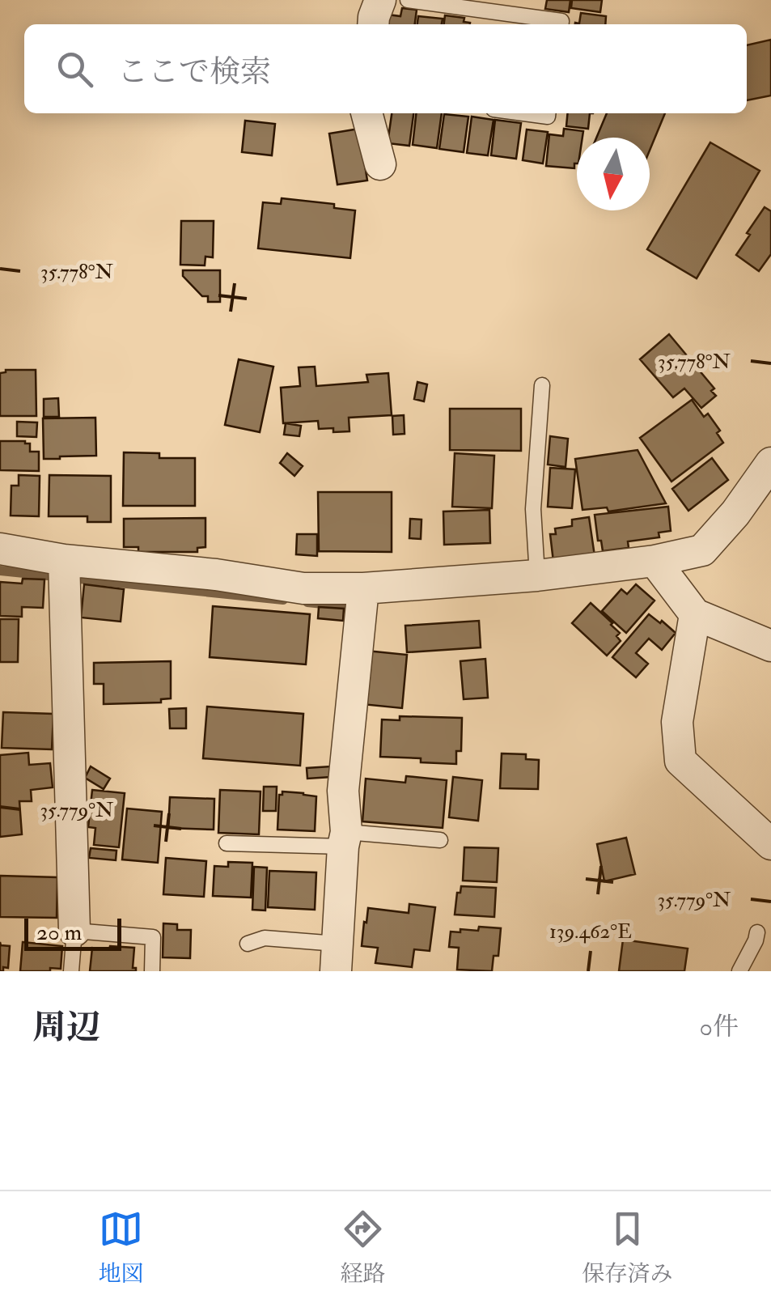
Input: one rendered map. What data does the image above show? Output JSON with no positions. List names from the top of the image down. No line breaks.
{"scale_bar":"20 m","north":"bottom","page":{"search":"ここで検索","scale":"20 m","heading":["周辺","0件"],"nav":["地図","経路","保存済み"]},"coordinates":["35.778°N","35.779°N","139.462°E"]}
